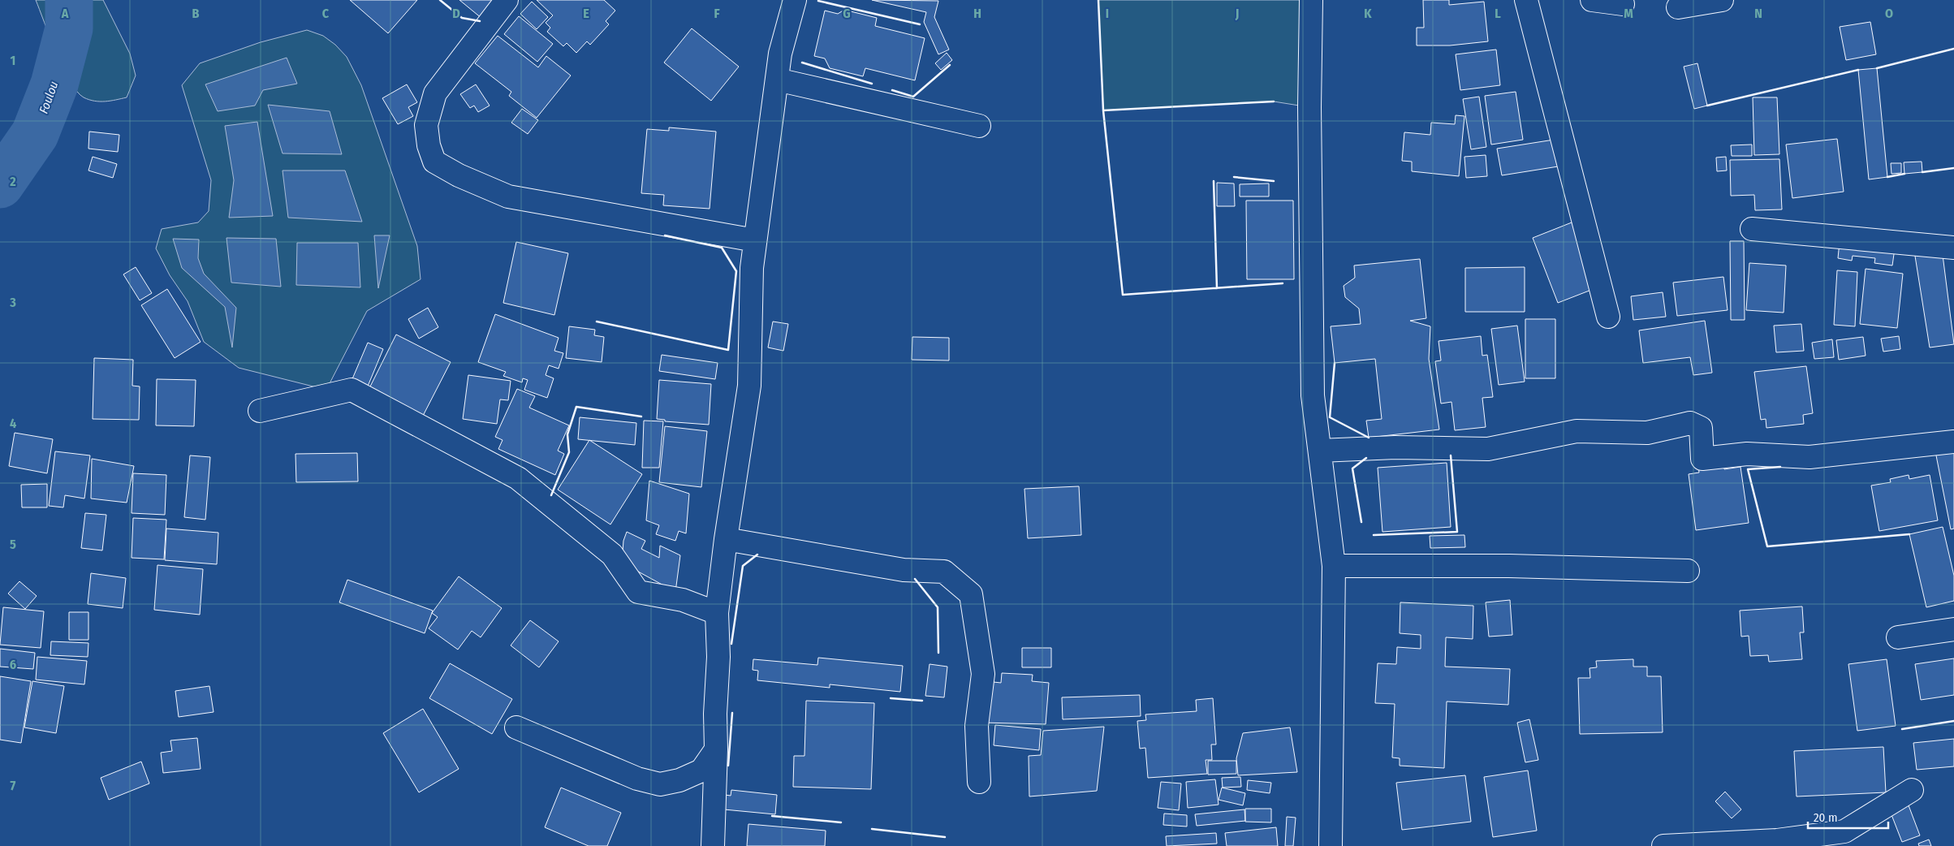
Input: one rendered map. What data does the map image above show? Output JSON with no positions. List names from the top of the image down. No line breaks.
{"water":["Foulou"],"scale_bar":"20 m","grid":{"columns":["A","B","C","D","E","F","G","H","I","J","K","L","M","N","O"],"rows":["1","2","3","4","5","6","7"]}}
